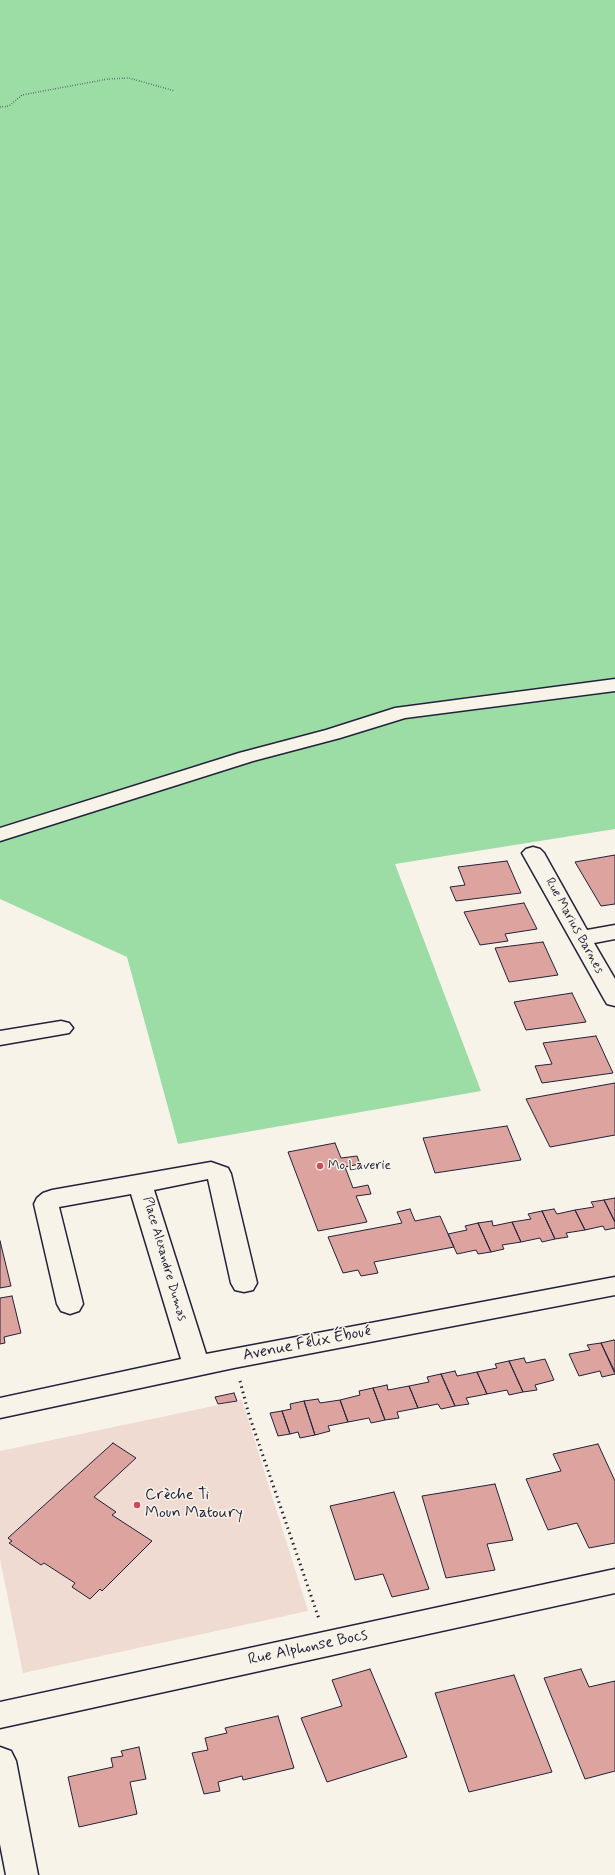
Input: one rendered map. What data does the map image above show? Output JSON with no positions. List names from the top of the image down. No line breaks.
{"streets":{"street":["Rue Marius Barnes","Place Alexandre Dumas","Avenue Félix Éboué","Rue Alphonse Bocs"]},"crossings":[["Place Alexandre Dumas","Avenue Félix Éboué"]],"places":["Mo Laverie","Crèche Ti Moun Matoury"]}
